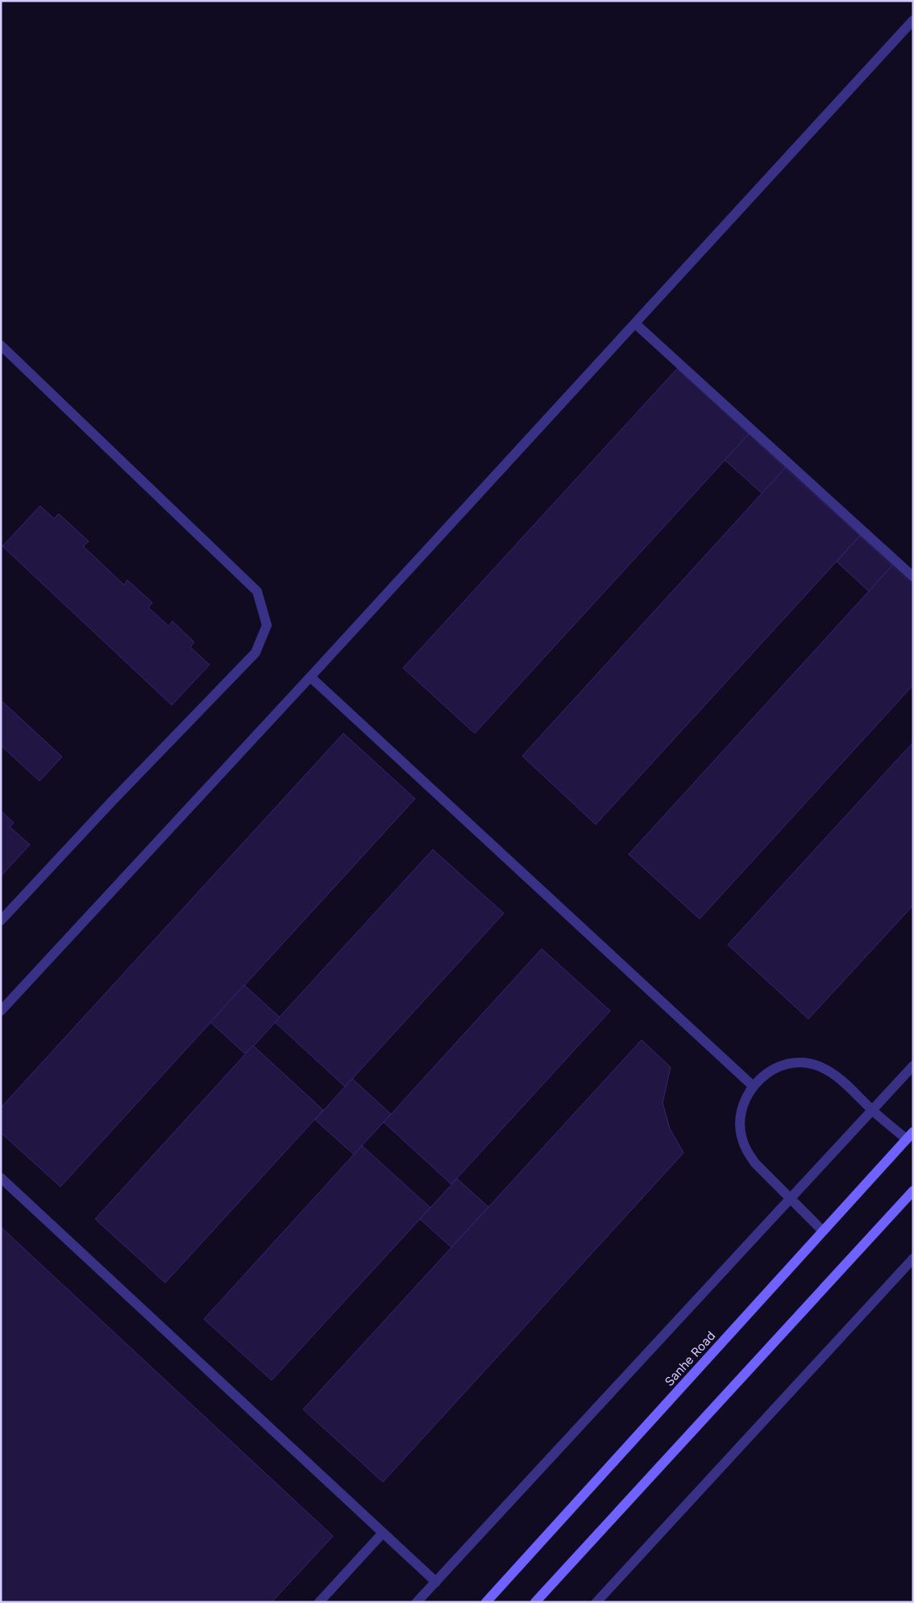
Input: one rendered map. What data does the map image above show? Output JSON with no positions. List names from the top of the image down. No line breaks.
{"streets":{"main road":["Sanhe Road"]}}
